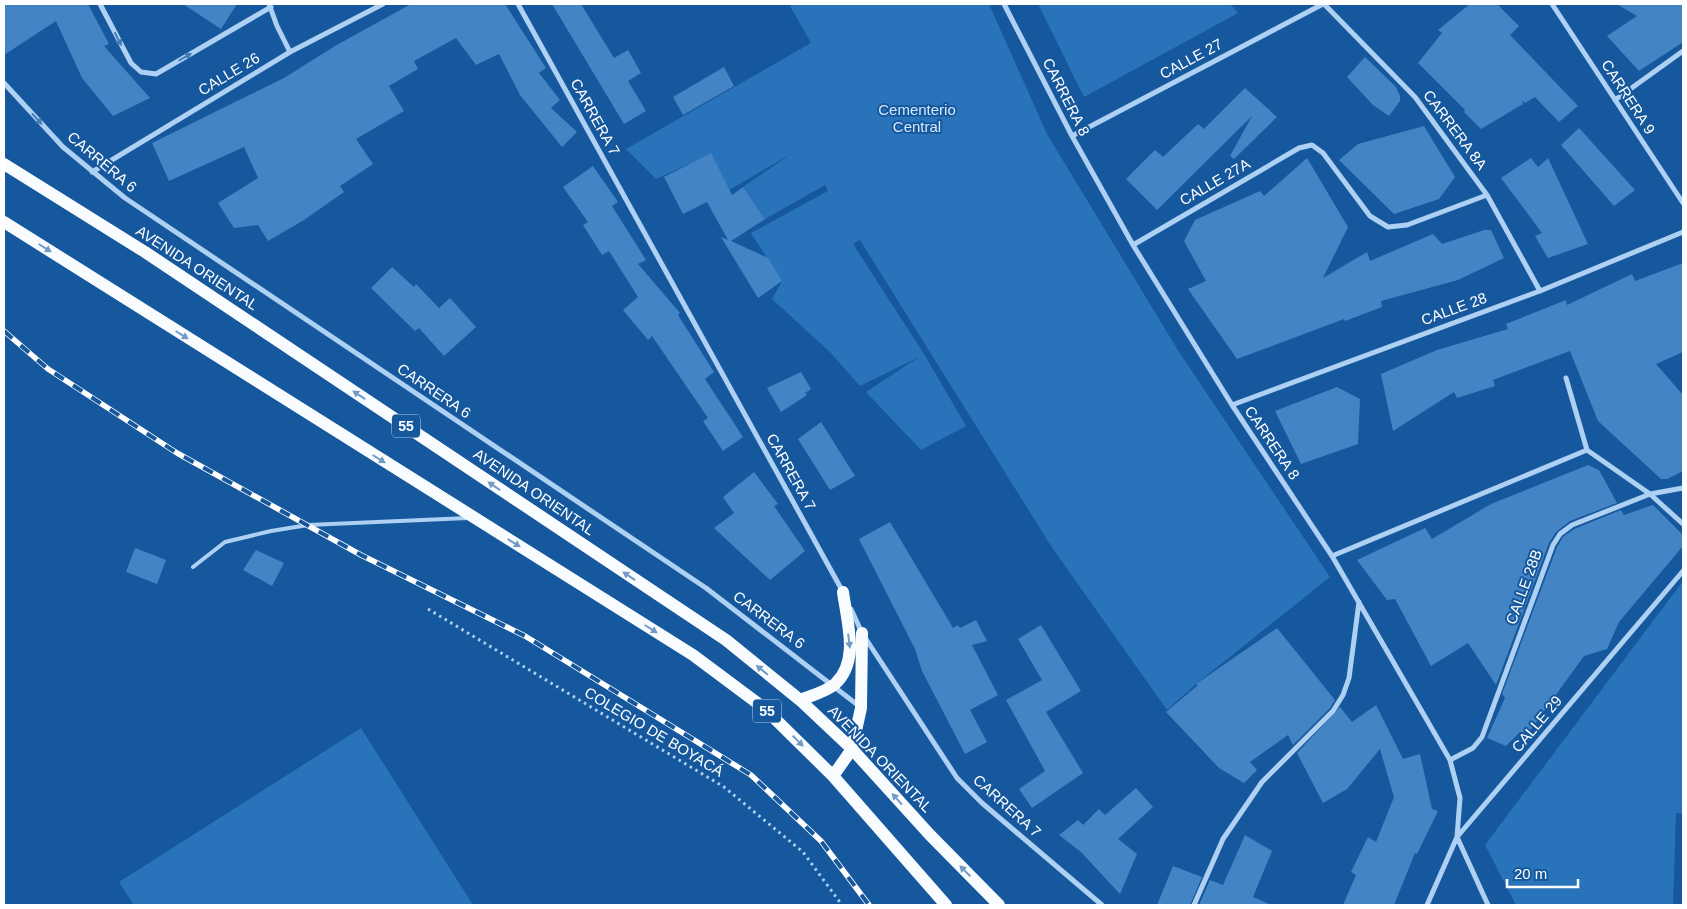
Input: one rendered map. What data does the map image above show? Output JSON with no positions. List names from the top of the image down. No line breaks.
{"streets":{"main road":["AVENIDA ORIENTAL","55"],"street":["CALLE 27","CALLE 26","CARRERA 8","CARRERA 9","CARRERA 7","CARRERA 8A","CARRERA 6","CALLE 27A","CALLE 28","CALLE 28B","CALLE 29"],"path":["COLEGIO DE BOYACÁ"]},"crossings":[["CALLE 27","CARRERA 8"],["CALLE 27","CARRERA 8A"],["CALLE 26","CARRERA 6"],["CARRERA 8","CALLE 27A"],["CARRERA 8","CALLE 28"],["CARRERA 8","CALLE 28B"],["CARRERA 8","CALLE 29"],["CARRERA 8A","CALLE 27A"],["CARRERA 8A","CALLE 28"]],"parks":["Cementerio Central"],"scale_bar":"20 m"}
